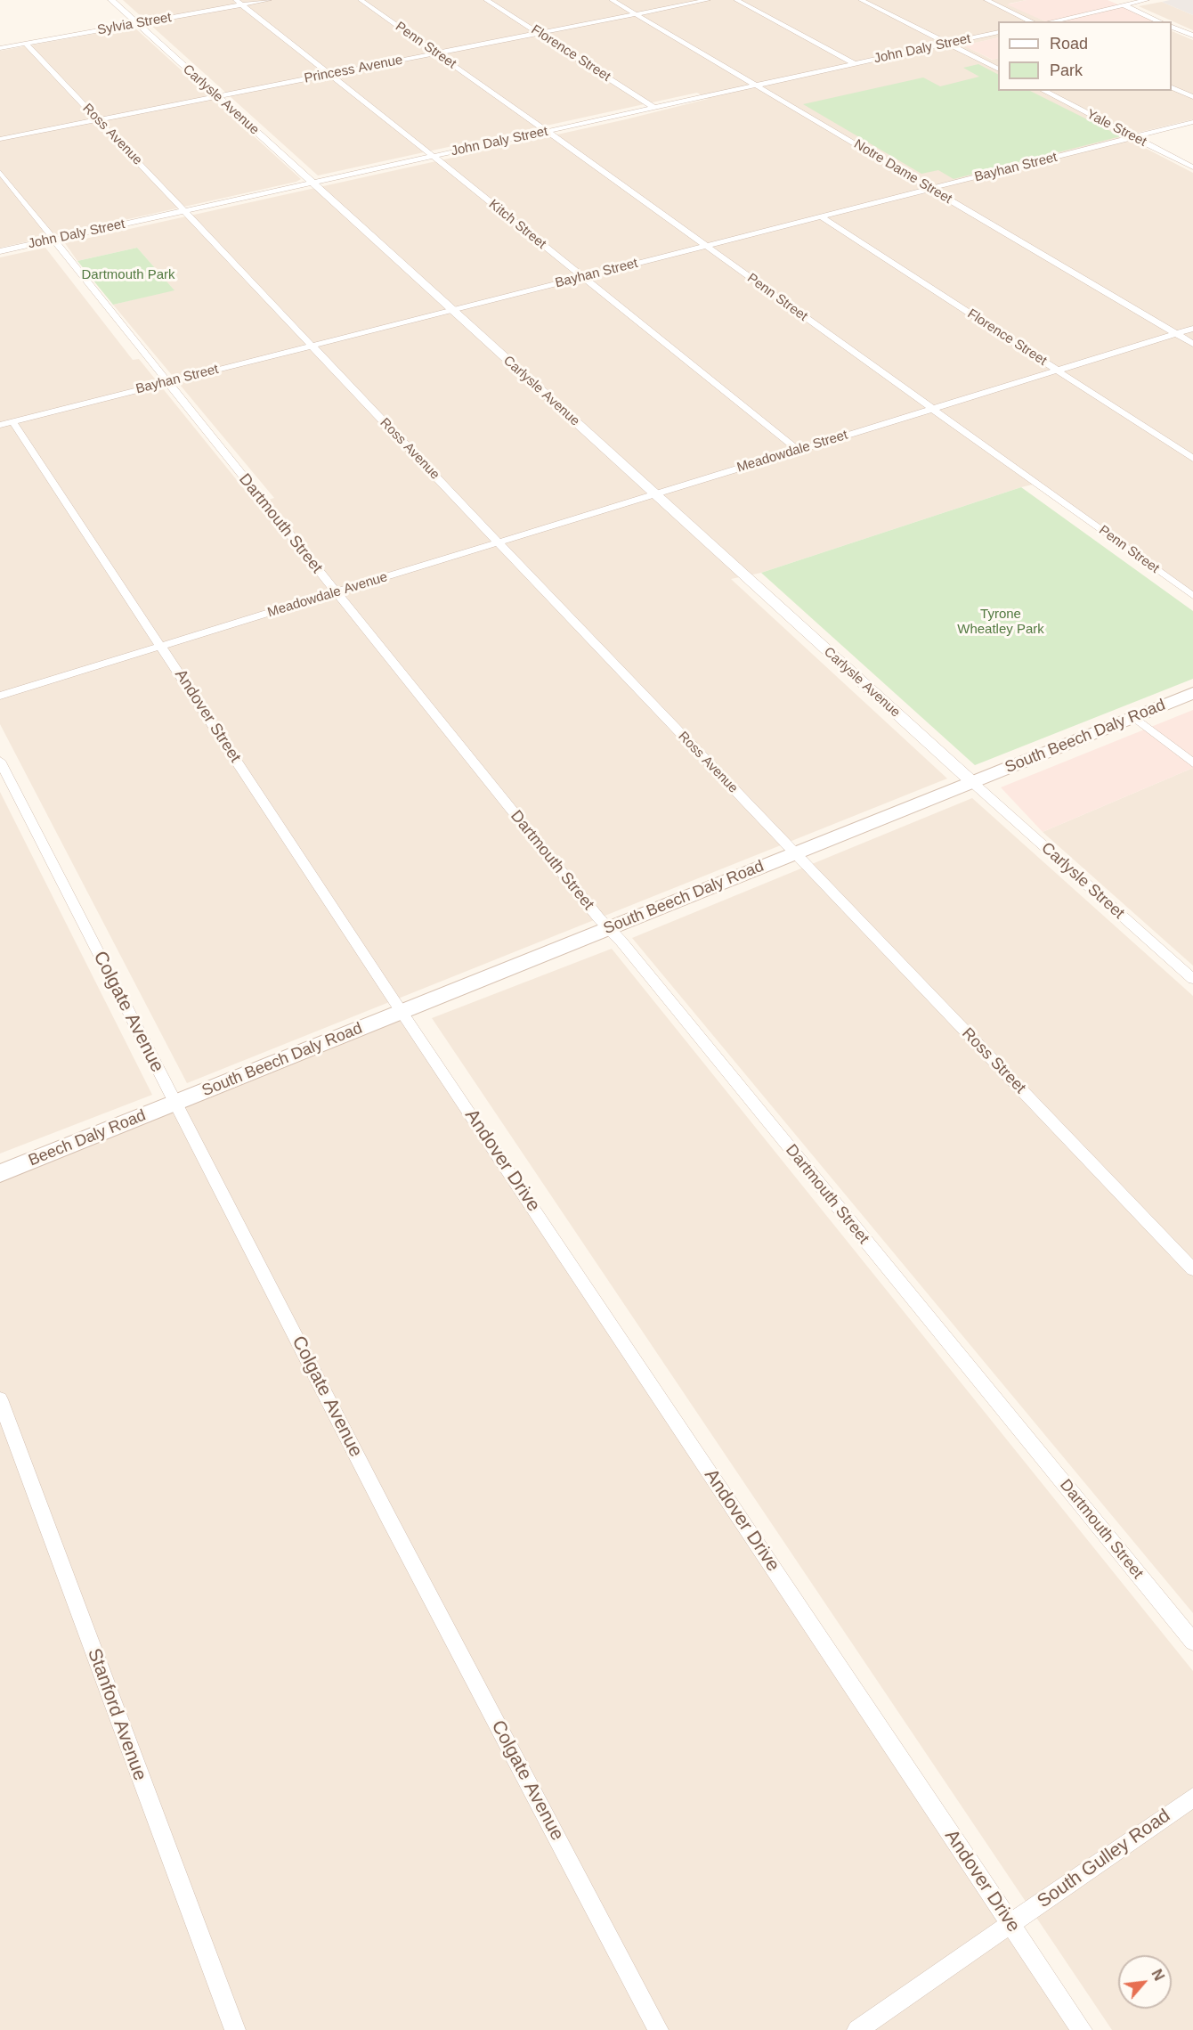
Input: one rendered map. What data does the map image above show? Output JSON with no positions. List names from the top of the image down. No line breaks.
{"streets":{"main road":["South Beech Daly Road","Beech Daly Road"],"street":["Sylvia Street","Penn Street","John Daly Street","Florence Street","Princess Avenue","Carlysle Avenue","Yale Street","Ross Avenue","Bayhan Street","Notre Dame Street","Kitch Street","Meadowdale Street","Dartmouth Street","Meadowdale Avenue","Andover Street","Carlysle Street","Colgate Avenue","Ross Street","Andover Drive","Stanford Avenue","South Gulley Road"]},"crossings":[["Sylvia Street","Carlysle Avenue"],["Sylvia Street","Ross Avenue"],["Sylvia Street","Kitch Street"],["Penn Street","John Daly Street"],["Penn Street","Princess Avenue"],["Penn Street","Bayhan Street"],["Penn Street","Meadowdale Street"],["John Daly Street","Florence Street"],["John Daly Street","Carlysle Avenue"],["John Daly Street","Ross Avenue"],["John Daly Street","Notre Dame Street"],["John Daly Street","Kitch Street"],["John Daly Street","Dartmouth Street"],["Florence Street","Princess Avenue"],["Florence Street","Bayhan Street"],["Princess Avenue","Carlysle Avenue"],["Princess Avenue","Ross Avenue"],["Princess Avenue","Notre Dame Street"],["Princess Avenue","Kitch Street"],["Carlysle Avenue","Bayhan Street"],["Carlysle Avenue","Meadowdale Street"],["Carlysle Avenue","Meadowdale Avenue"],["Carlysle Avenue","South Beech Daly Road"],["Carlysle Avenue","Carlysle Street"],["Yale Street","Bayhan Street"],["Ross Avenue","Bayhan Street"],["Ross Avenue","Meadowdale Avenue"],["Ross Avenue","South Beech Daly Road"],["Ross Avenue","Ross Street"],["Bayhan Street","Notre Dame Street"],["Bayhan Street","Kitch Street"],["Bayhan Street","Dartmouth Street"],["Bayhan Street","Andover Street"],["Kitch Street","Meadowdale Street"],["Meadowdale Street","Meadowdale Avenue"],["Dartmouth Street","Meadowdale Avenue"],["Dartmouth Street","South Beech Daly Road"],["Meadowdale Avenue","Andover Street"],["Andover Street","South Beech Daly Road"],["Andover Street","Andover Drive"],["South Beech Daly Road","Carlysle Street"],["South Beech Daly Road","Colgate Avenue"],["South Beech Daly Road","Ross Street"],["South Beech Daly Road","Beech Daly Road"],["South Beech Daly Road","Andover Drive"],["Colgate Avenue","Beech Daly Road"],["Andover Drive","South Gulley Road"]],"parks":["Dartmouth Park","Tyrone Wheatley Park"],"legend":["Road","Park"],"north":"top right"}
